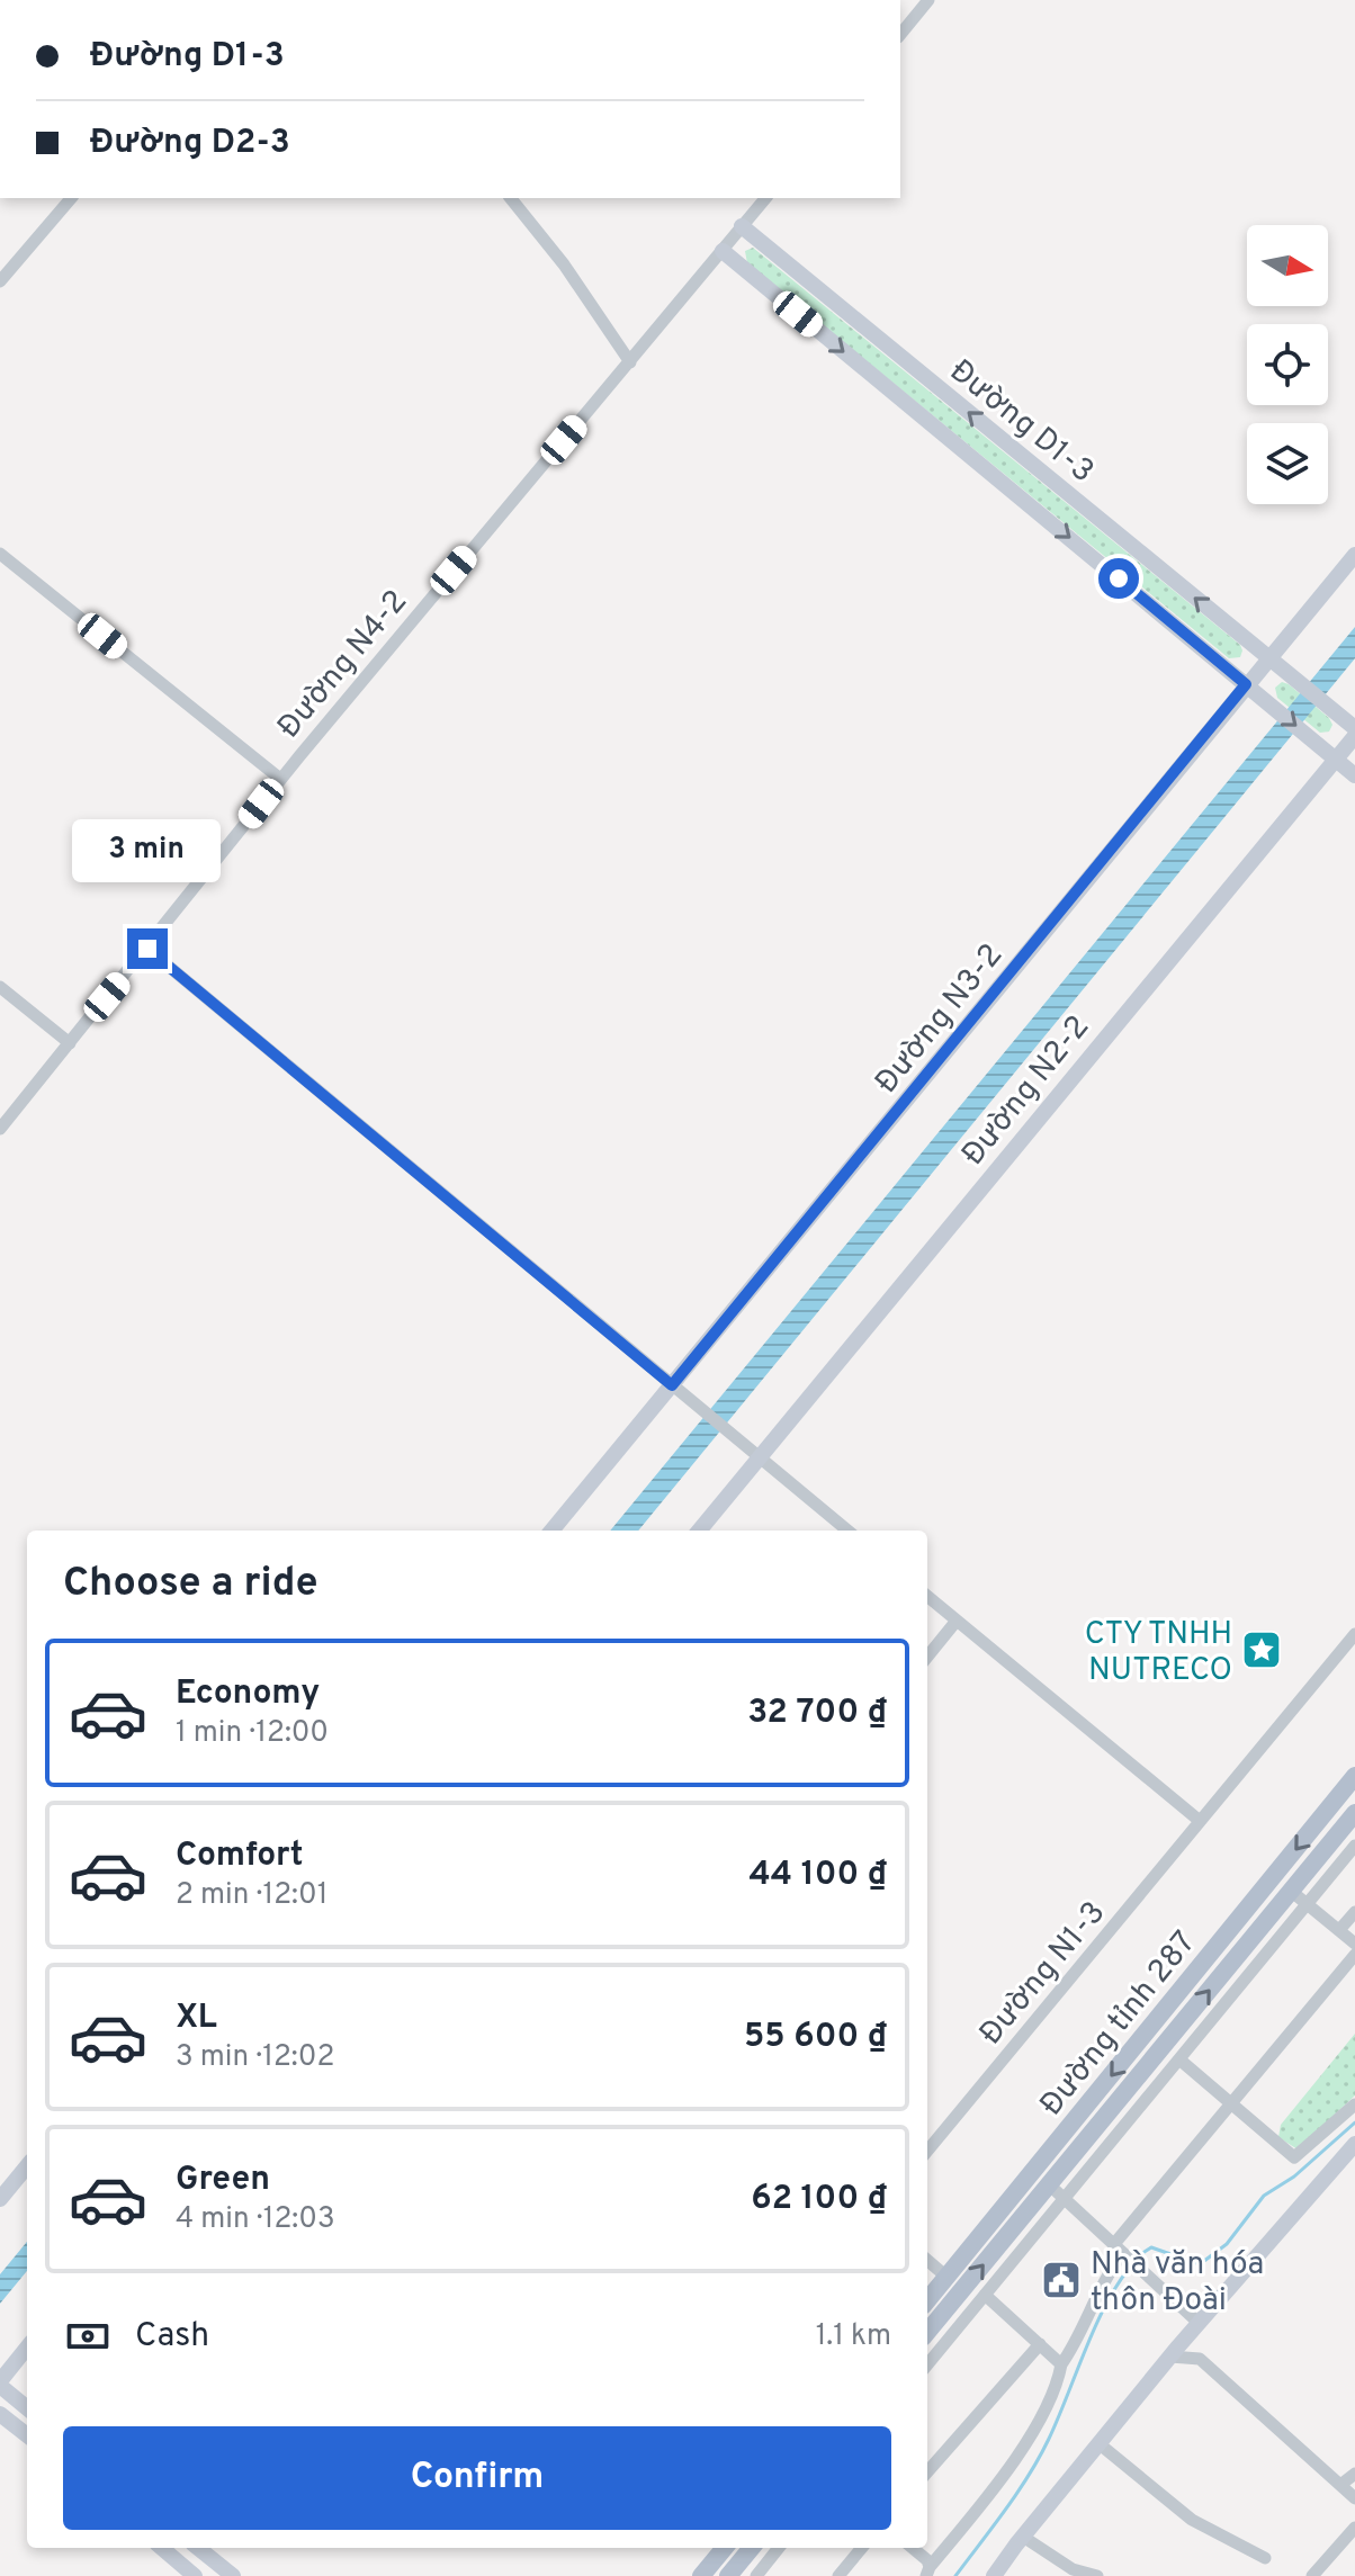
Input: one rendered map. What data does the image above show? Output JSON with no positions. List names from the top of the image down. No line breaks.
{"streets":{"main road":["Đường tỉnh 287"],"street":["Đường D1-3","Đường N4-2","Đường N3-2","Đường N2-2","Đường N1-3"]},"crossings":[["Đường D1-3","Đường N4-2"],["Đường D1-3","Đường N3-2"],["Đường D1-3","Đường N2-2"]],"places":{"place":["CTY TNHH NUTRECO"],"public building":["Nhà văn hóa thôn Đoài"]},"north":"right","page":{"banner":["Đường D1-3","Đường D2-3"],"bubble":"3 min","heading":"Choose a ride","list":[{"name":"Economy","note":"1 min · 12:00","value":"32 700 ₫"},{"name":"Comfort","note":"2 min · 12:01","value":"44 100 ₫"},{"name":"XL","note":"3 min · 12:02","value":"55 600 ₫"},{"name":"Green","note":"4 min · 12:03","value":"62 100 ₫"}],"pay":["Cash","1.1 km"],"buttons":"Confirm"}}
